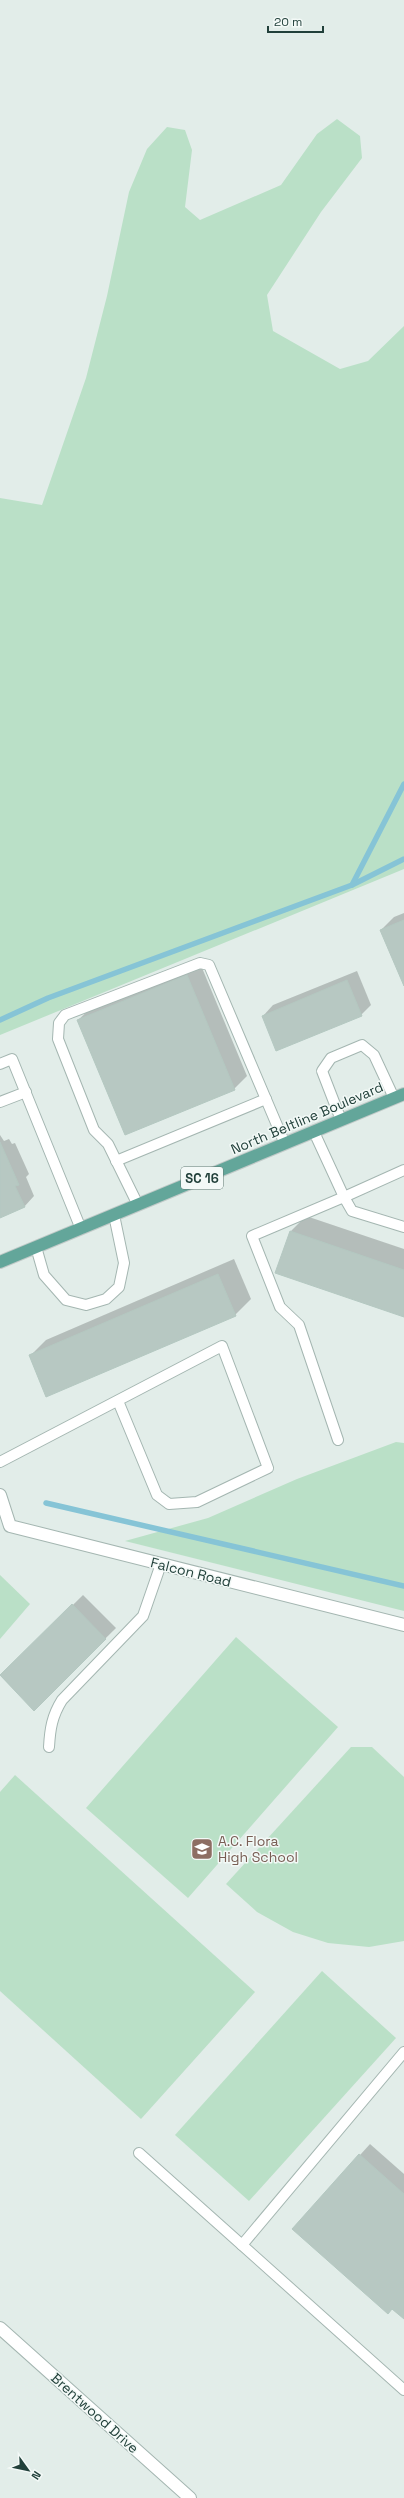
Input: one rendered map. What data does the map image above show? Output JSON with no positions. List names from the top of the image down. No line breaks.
{"streets":{"main road":["North Beltline Boulevard","SC 16"],"street":["Falcon Road","Brentwood Drive"]},"places":{"school or university":["A.C. Flora High School"]},"scale_bar":"20 m","north":"bottom right"}
